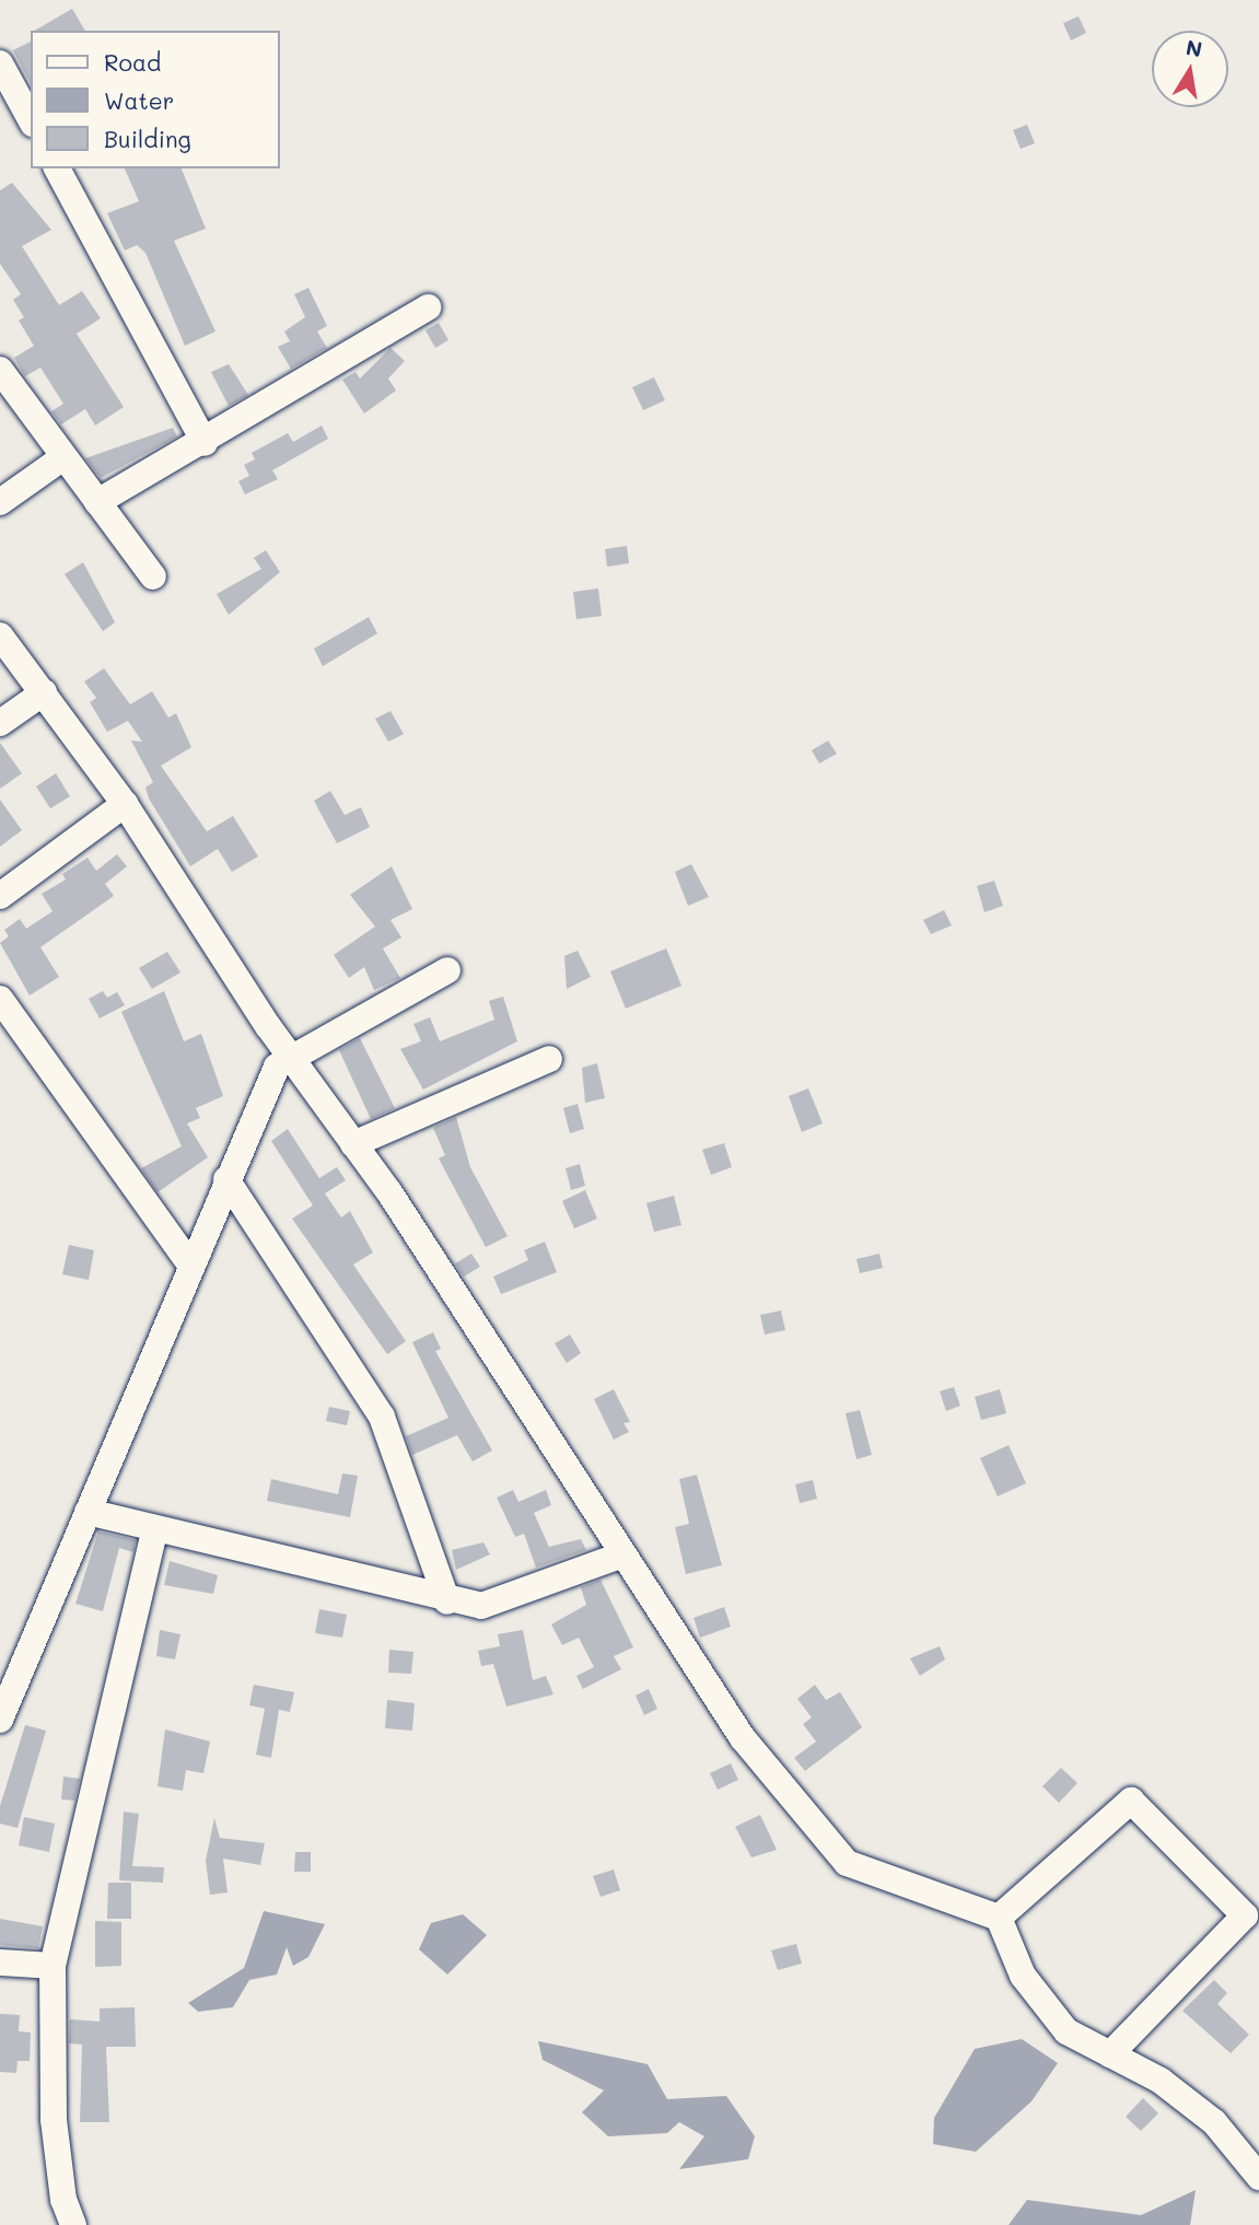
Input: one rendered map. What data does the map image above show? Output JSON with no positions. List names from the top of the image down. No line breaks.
{"legend":["Road","Water","Building"],"north":"top"}
